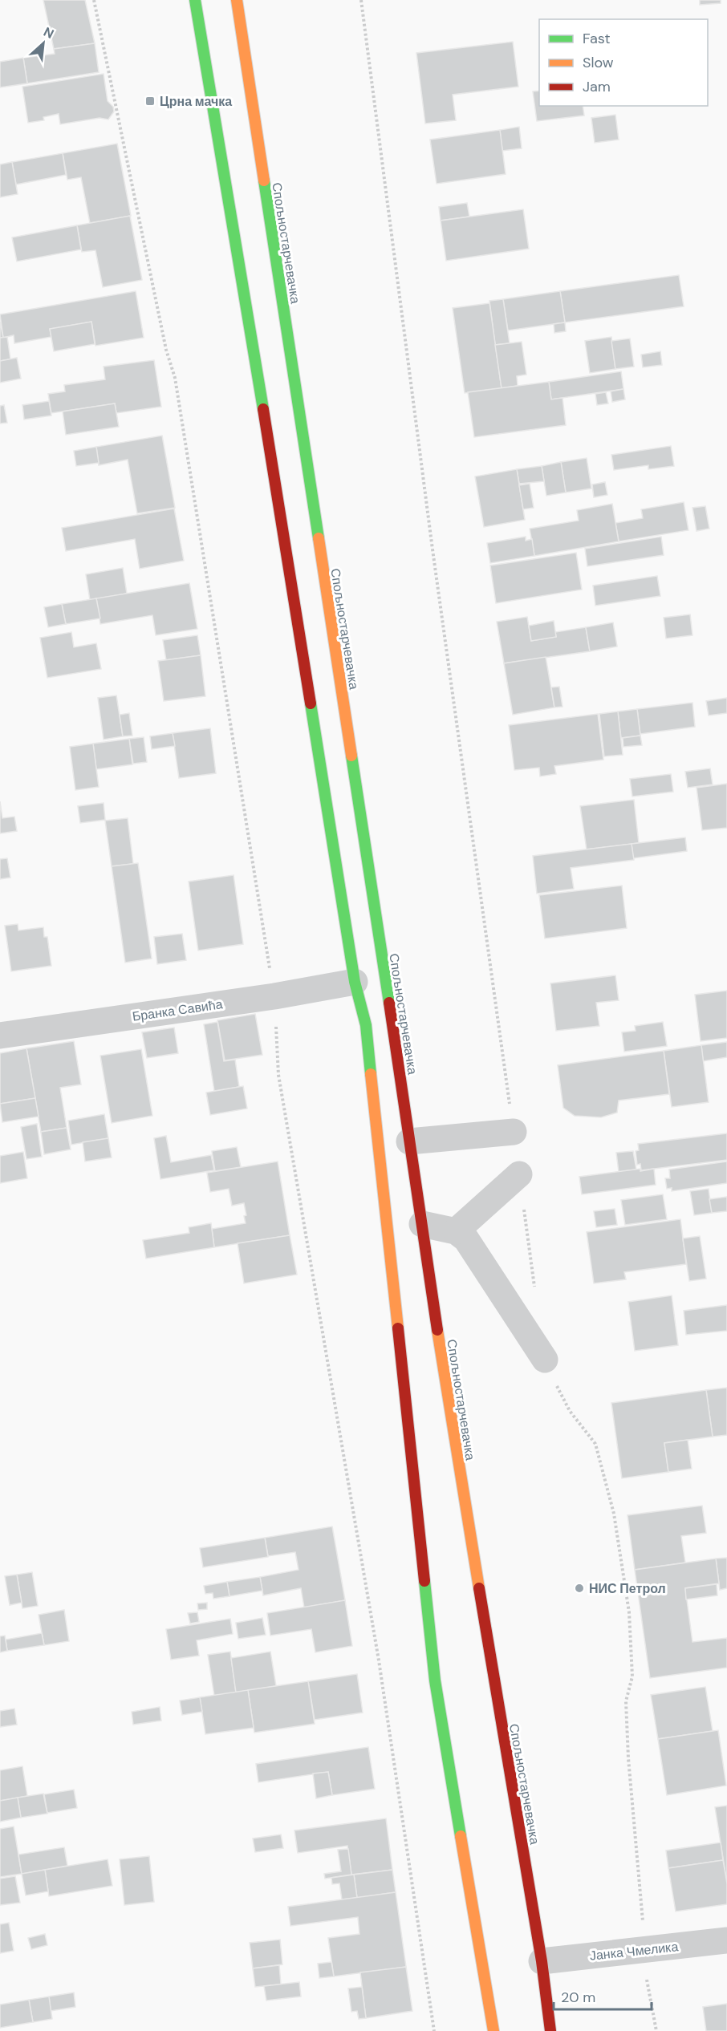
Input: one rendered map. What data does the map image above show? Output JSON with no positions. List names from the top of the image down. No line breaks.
{"streets":{"street":["Спољностарчевачка","Бранка Савића","Јанка Чмелика"]},"crossings":[["Спољностарчевачка","Јанка Чмелика"]],"places":{"transit":["Црна мачка"],"other":["НИС Петрол"]},"legend":["Fast","Slow","Jam"],"scale_bar":"20 m","north":"top right"}
